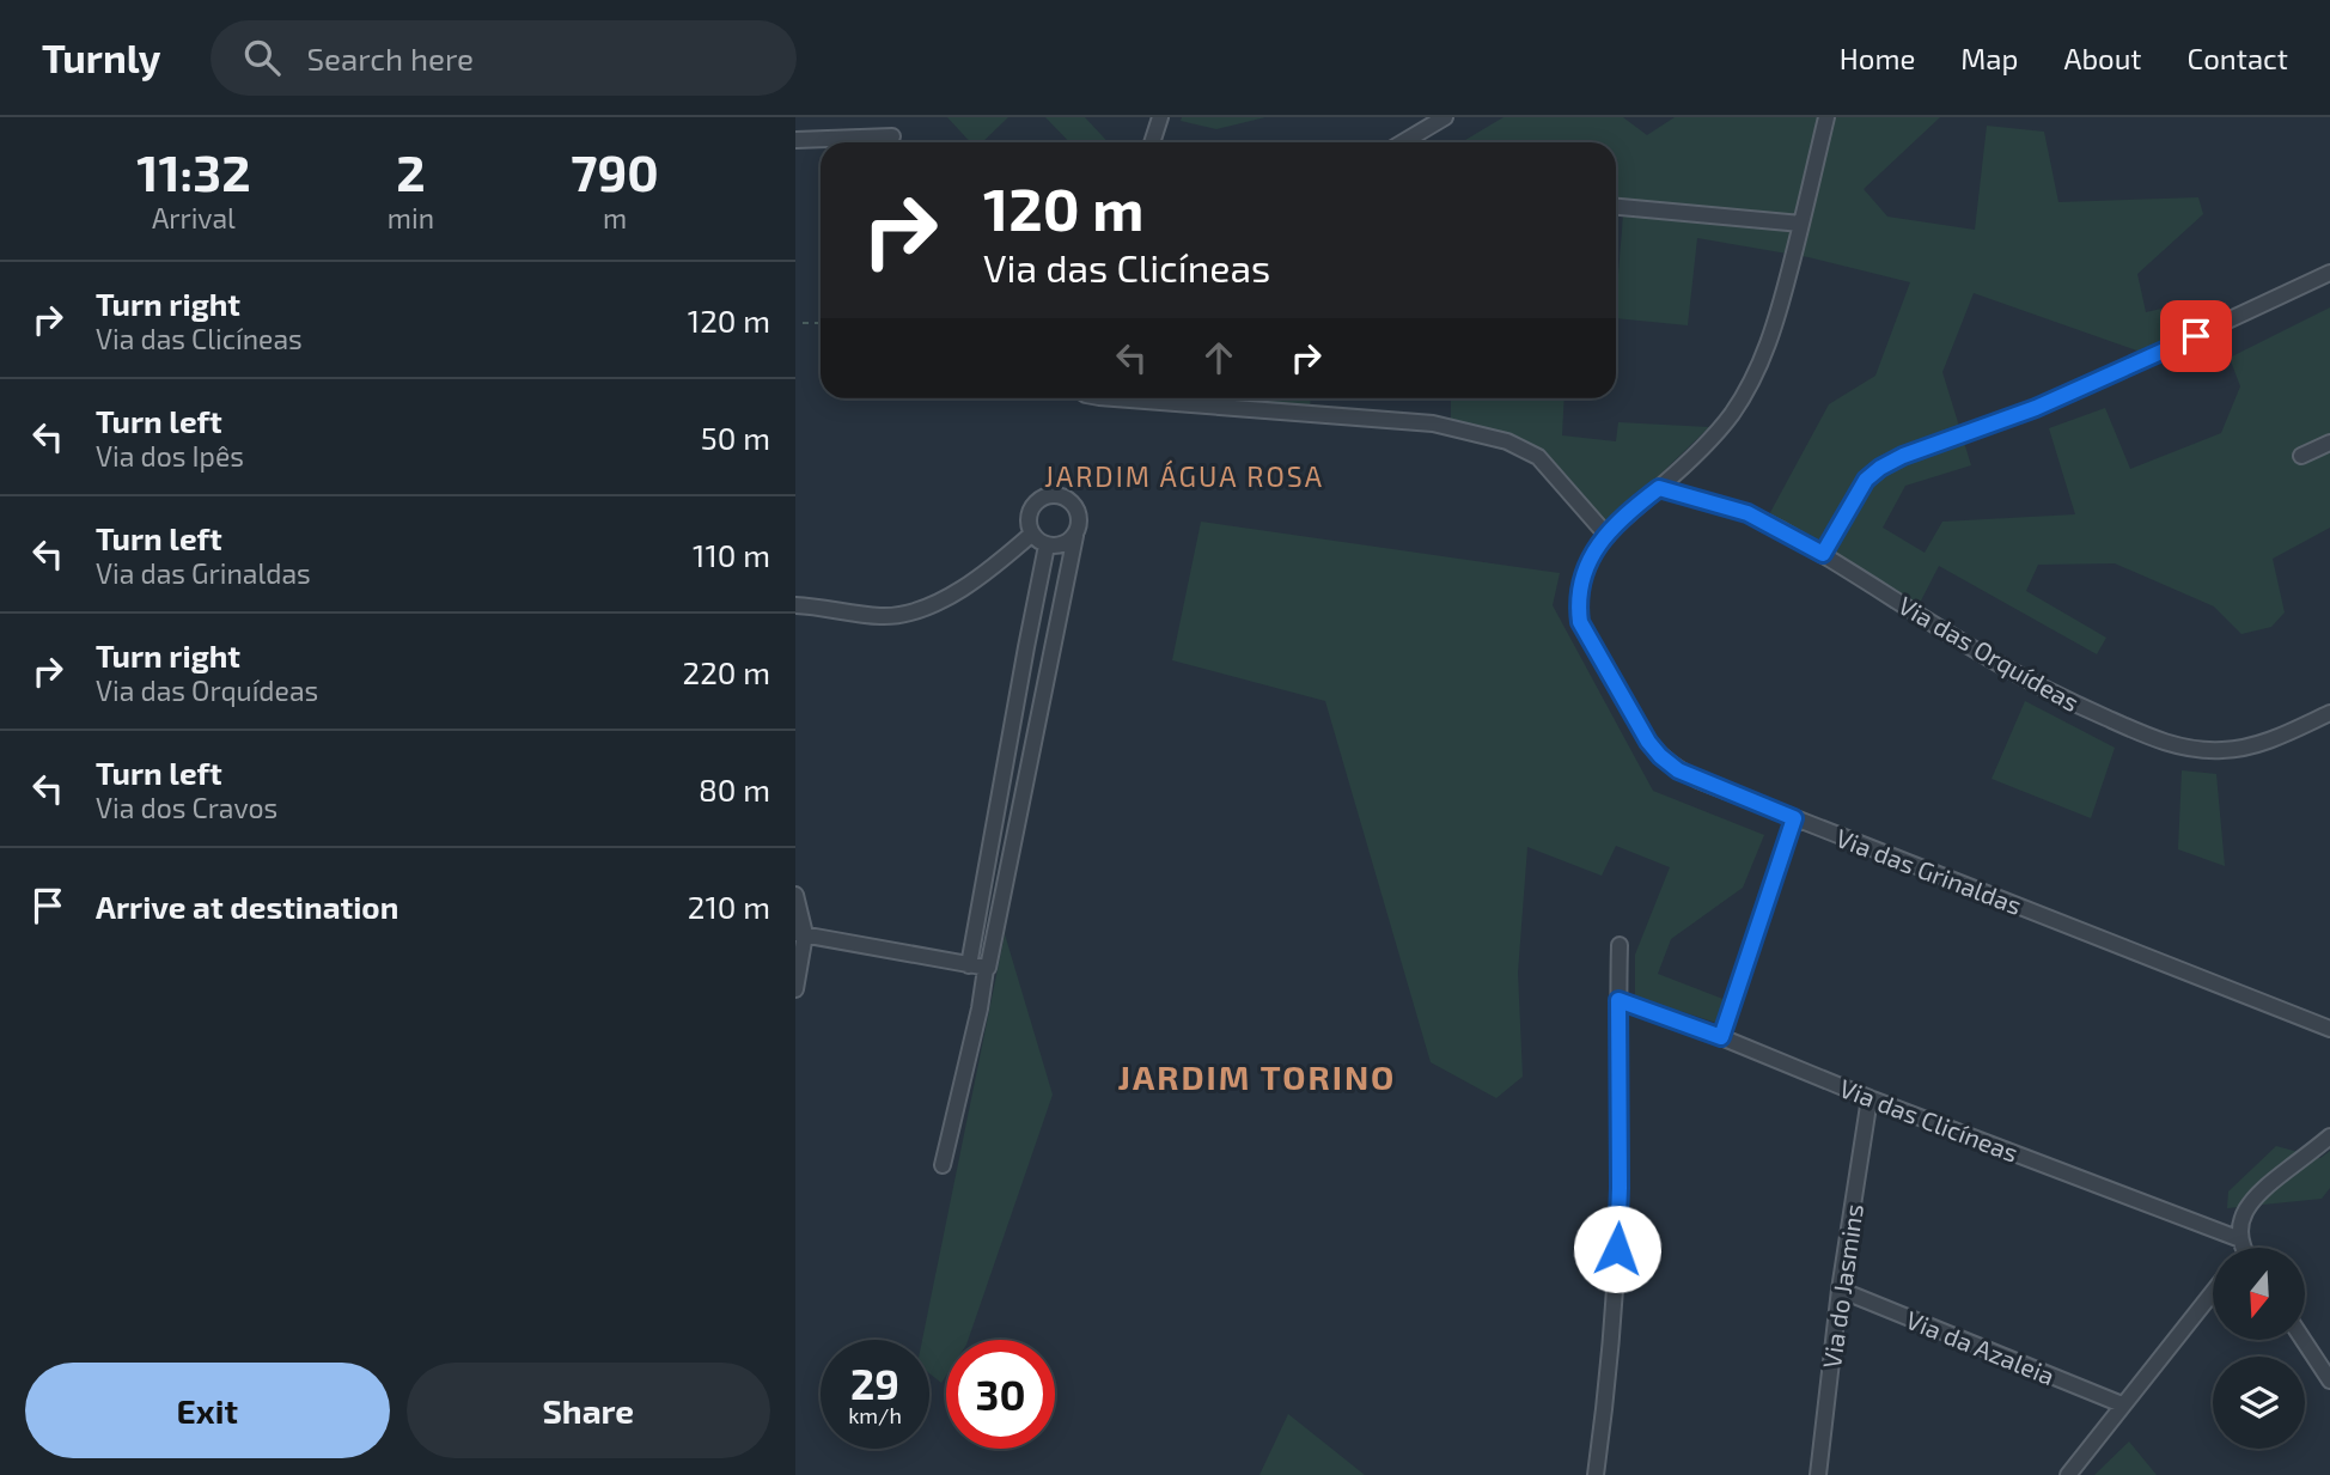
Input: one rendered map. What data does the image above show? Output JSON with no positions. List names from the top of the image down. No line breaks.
{"streets":{"street":["Via das Orquídeas","Via das Grinaldas","Via das Clicíneas","Via do Jasmins","Via da Azaleia"]},"crossings":[["Via das Orquídeas","Via das Grinaldas"],["Via das Clicíneas","Via do Jasmins"],["Via do Jasmins","Via da Azaleia"]],"districts":["JARDIM ÁGUA ROSA","JARDIM TORINO"],"north":"bottom","page":{"header":"Turnly","search":"Search here","nav":["Home","Map","About","Contact"],"eta":["11:32","Arrival","2","min","790","m"],"turn":["120 m","Via das Clicíneas"],"list":[{"name":"Turn right","note":"Via das Clicíneas","value":"120 m"},{"name":"Turn left","note":"Via dos Ipês","value":"50 m"},{"name":"Turn left","note":"Via das Grinaldas","value":"110 m"},{"name":"Turn right","note":"Via das Orquídeas","value":"220 m"},{"name":"Turn left","note":"Via dos Cravos","value":"80 m"},{"name":"Arrive at destination","value":"210 m"}],"speed":"29 km/h","limit":"30","buttons":["Exit","Share"]}}
